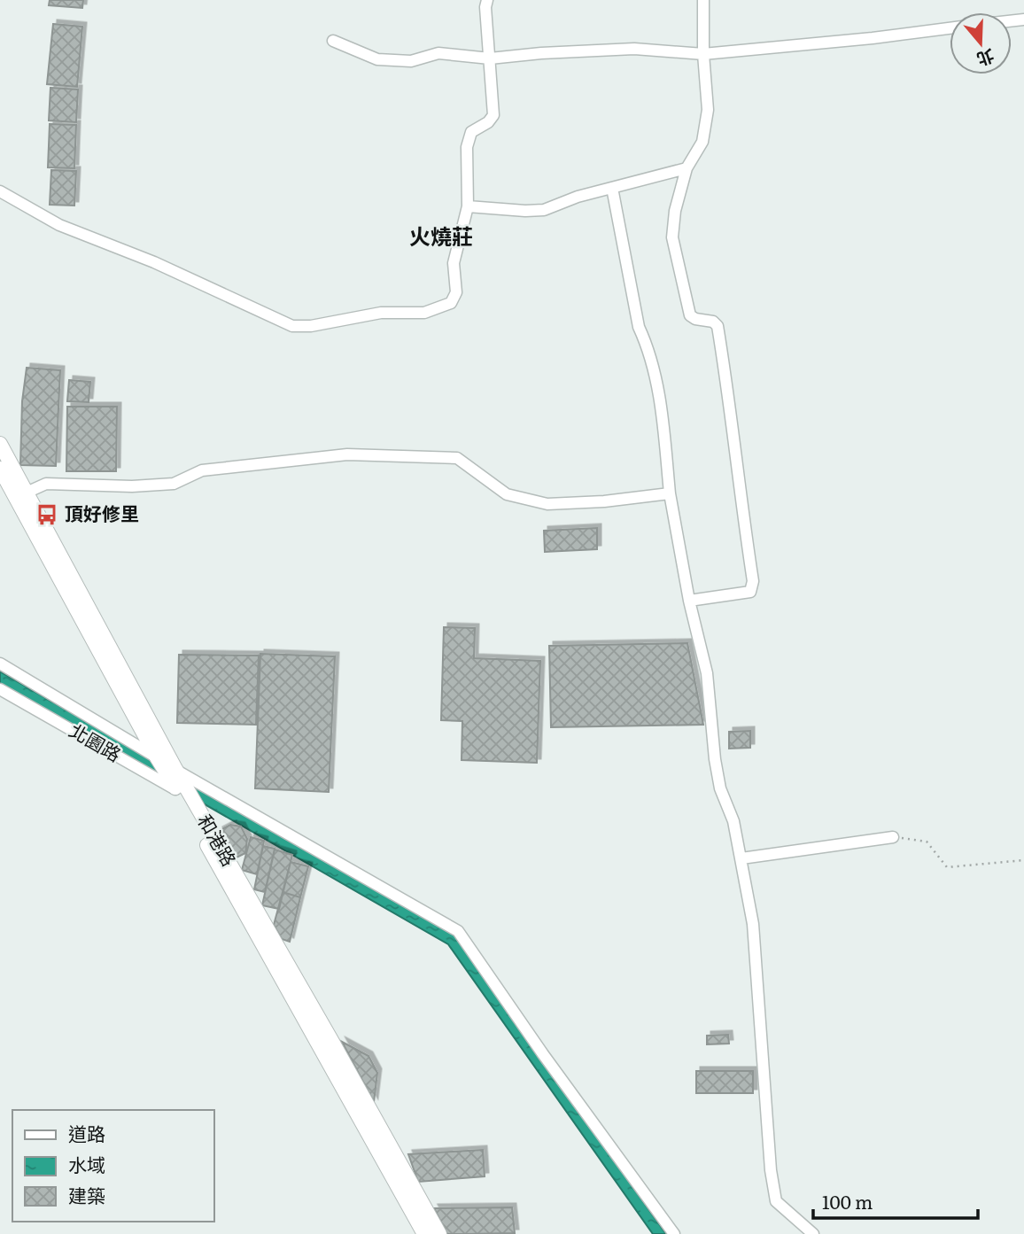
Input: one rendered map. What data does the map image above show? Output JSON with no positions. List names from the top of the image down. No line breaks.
{"streets":{"main road":["和港路"],"street":["北園路"]},"crossings":[["北園路","和港路"]],"districts":["火燒莊"],"places":{"bus stop":["頂好修里"]},"legend":["道路","水域","建築"],"scale_bar":"100 m","north":"bottom"}
